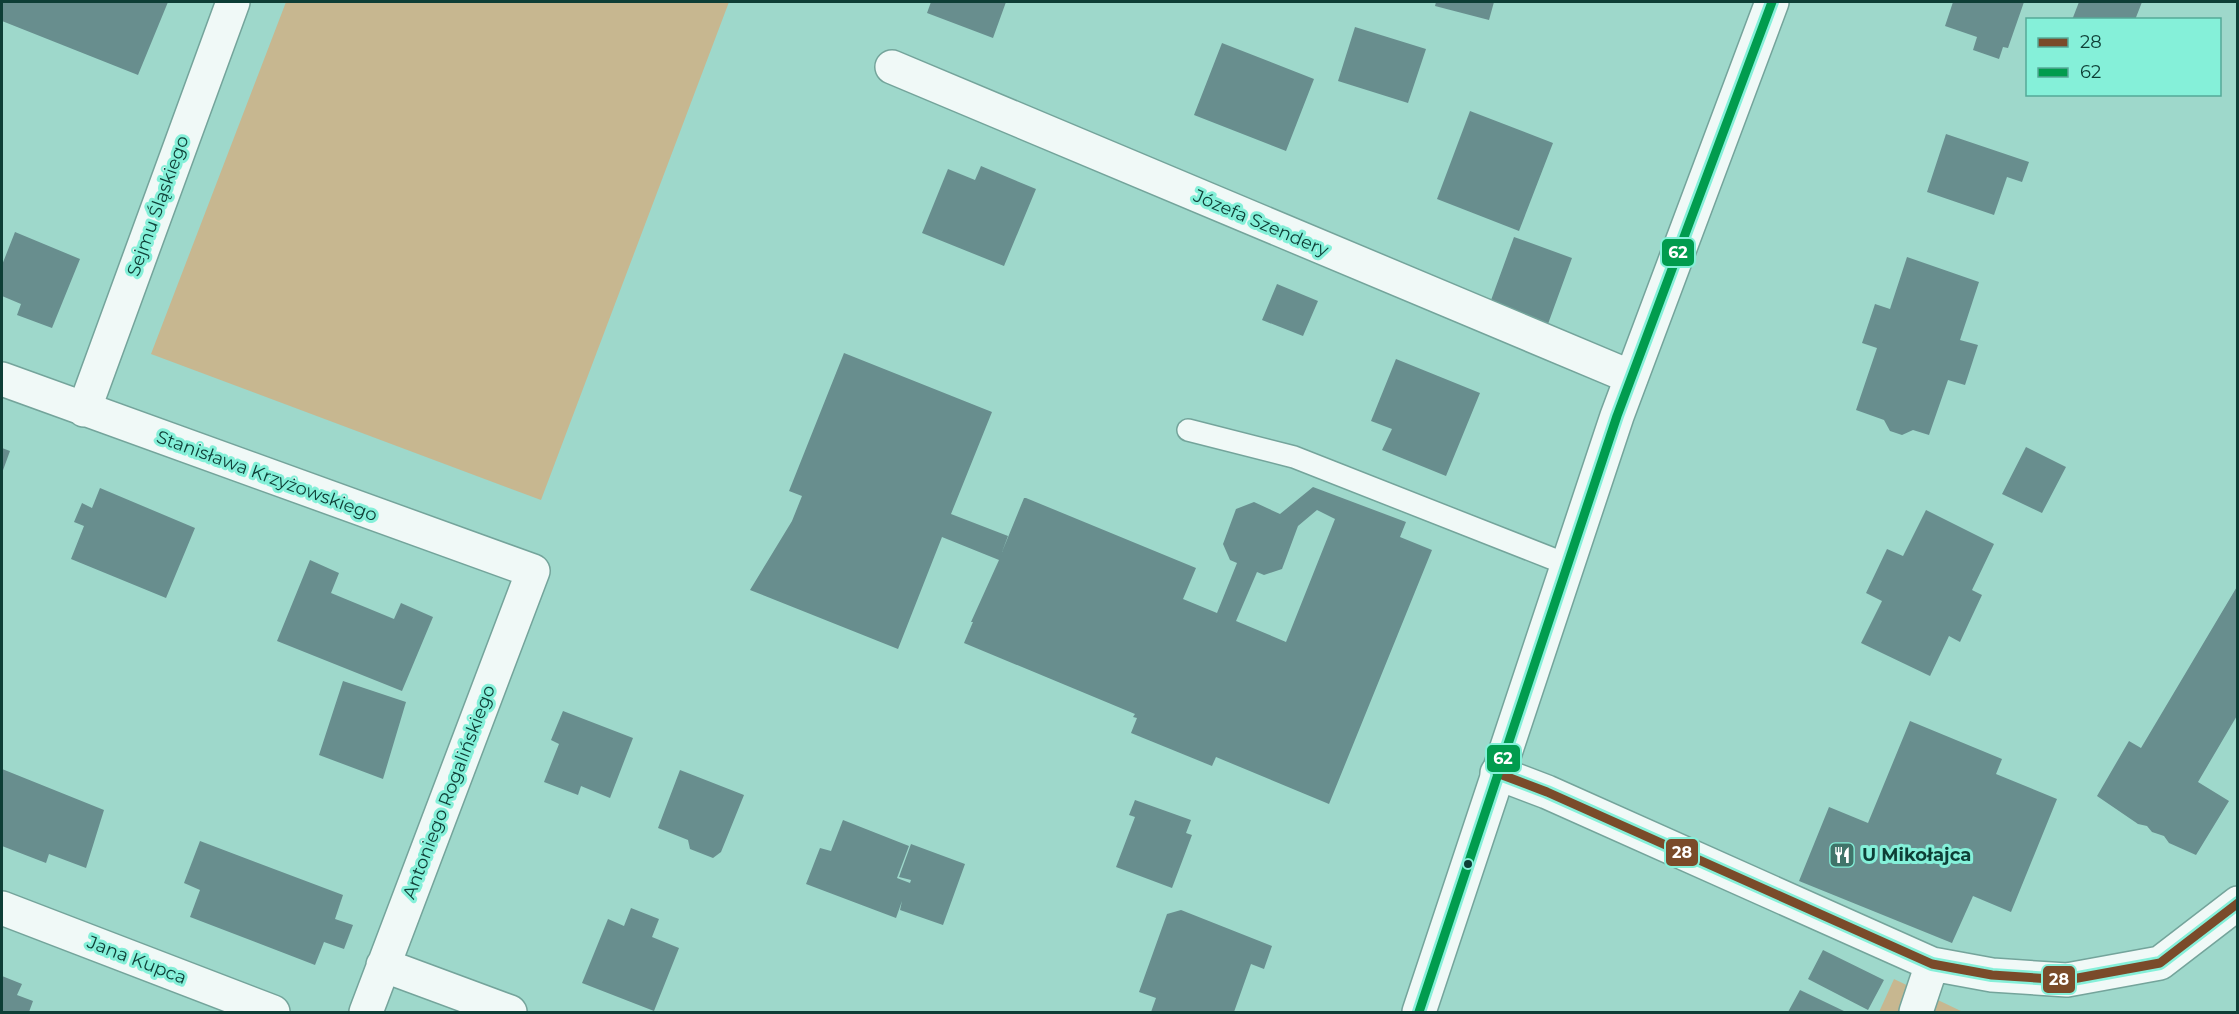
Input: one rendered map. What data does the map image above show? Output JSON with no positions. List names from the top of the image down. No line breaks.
{"streets":{"street":["Sejmu Śląskiego","Józefa Szendery","Stanisława Krzyżowskiego","Antoniego Rogalińskiego","Jana Kupca"]},"crossings":[["Sejmu Śląskiego","Stanisława Krzyżowskiego"],["Stanisława Krzyżowskiego","Antoniego Rogalińskiego"]],"places":{"restaurant":["U Mikołajca"]},"lines":["transit line 62","transit line 28"],"legend":["28","62"]}
